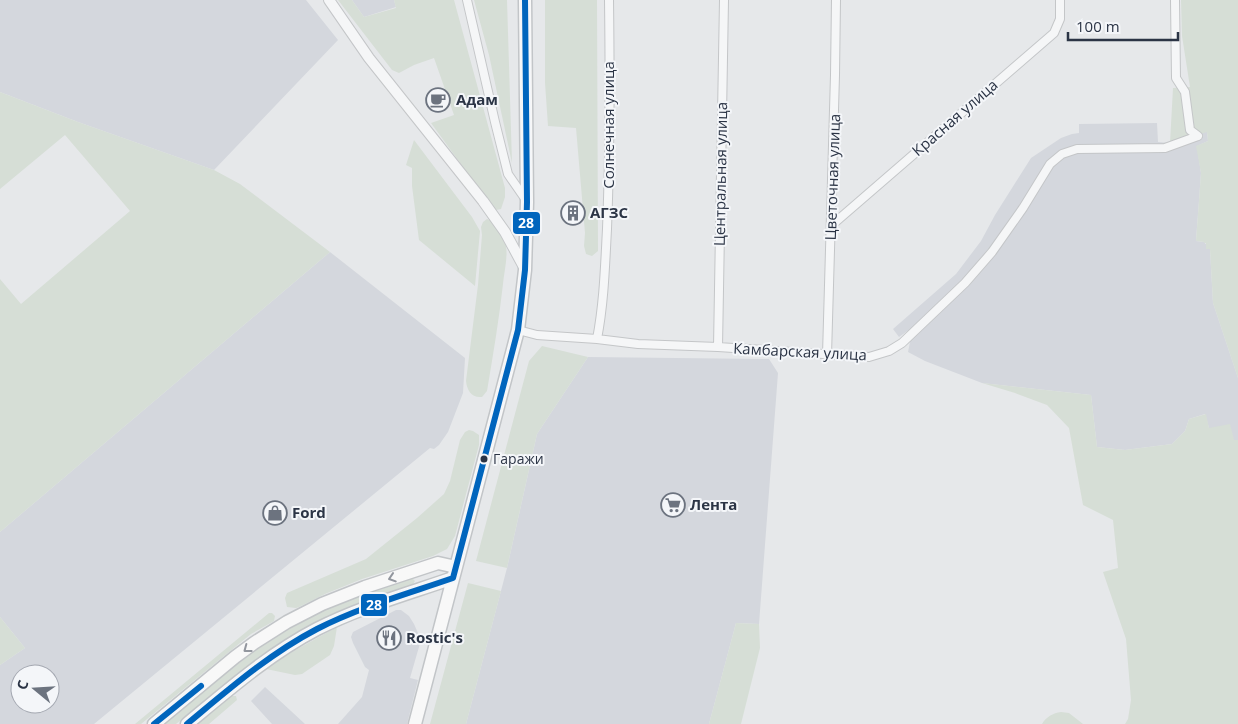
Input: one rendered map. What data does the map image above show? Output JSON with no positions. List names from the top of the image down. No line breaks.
{"streets":{"street":["Красная улица","Солнечная улица","Центральная улица","Цветочная улица","Камбарская улица"]},"crossings":[["Красная улица","Цветочная улица"],["Солнечная улица","Камбарская улица"],["Центральная улица","Камбарская улица"],["Цветочная улица","Камбарская улица"]],"places":{"cafe":["Адам"],"building":["АГЗС"],"other":["Гаражи"],"supermarket":["Лента"],"shop":["Ford"],"restaurant":["Rostic's"]},"lines":["transit line 28"],"scale_bar":"100 m","north":"left"}
